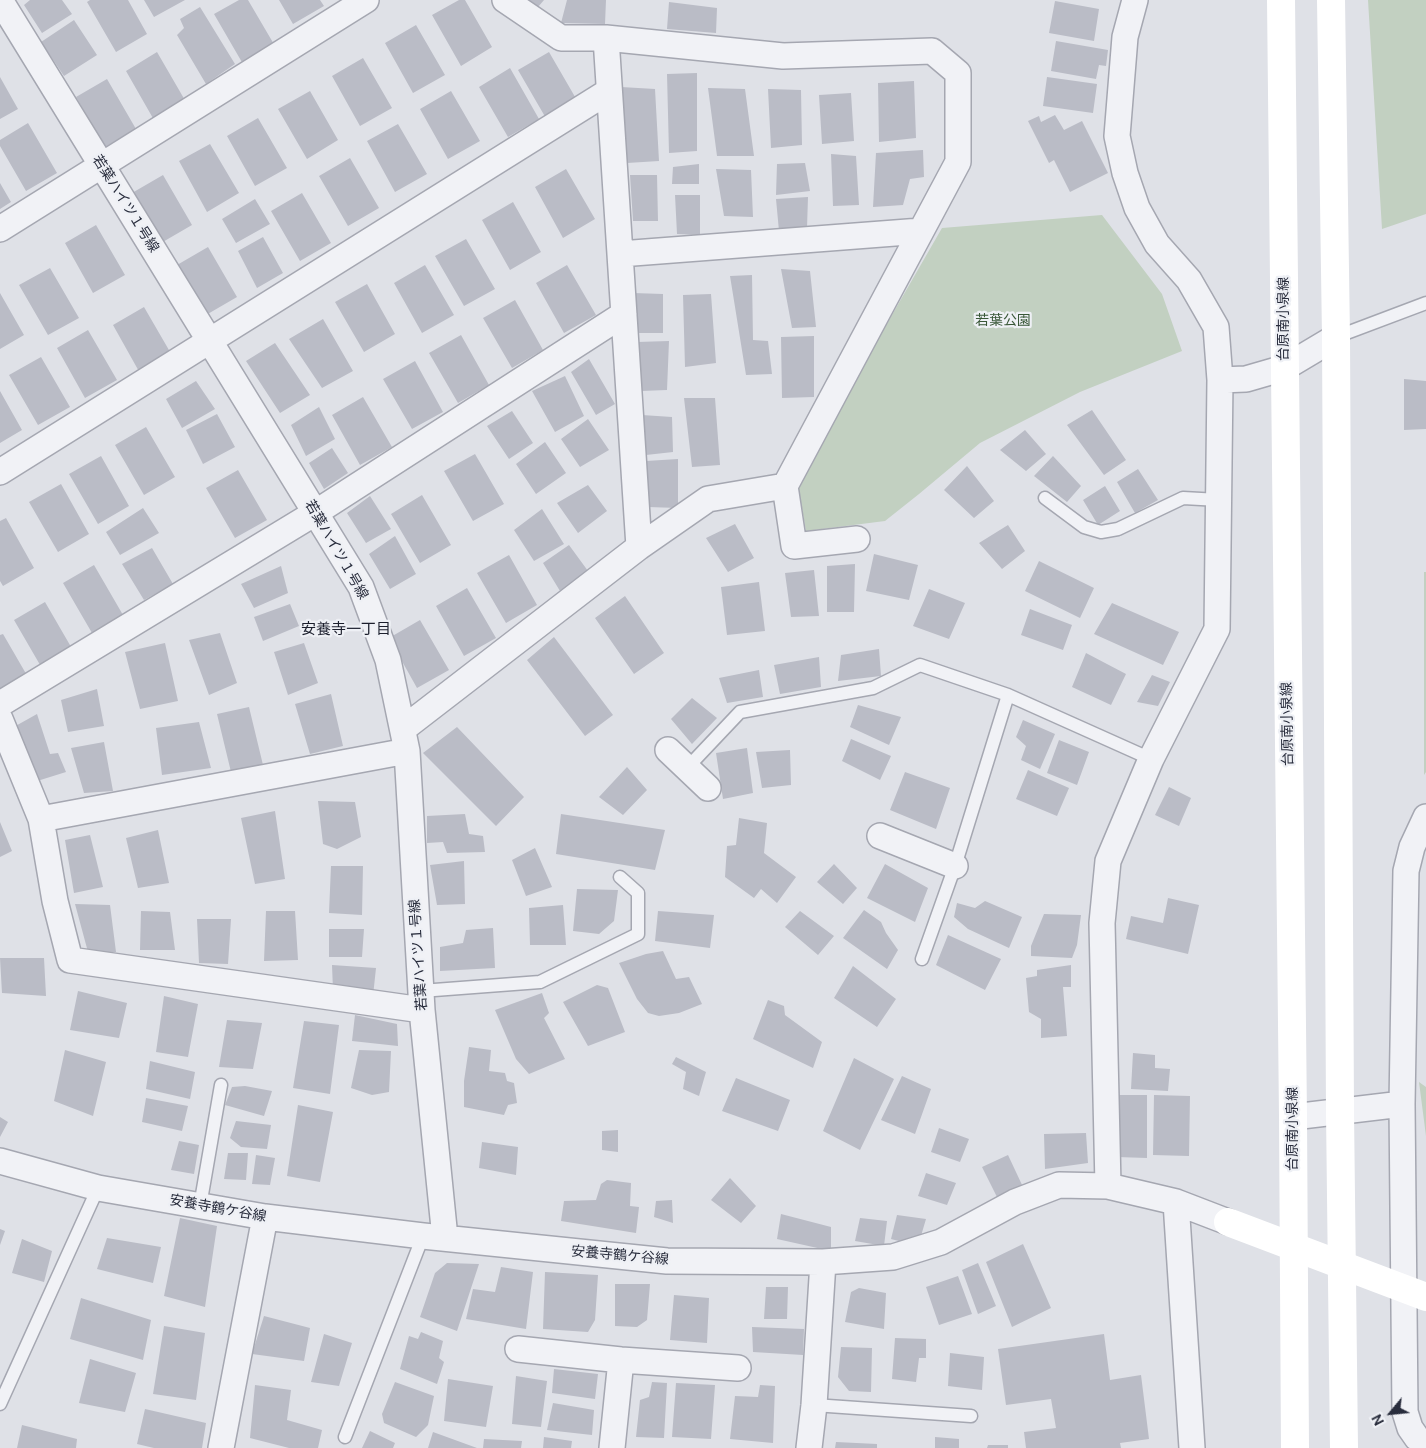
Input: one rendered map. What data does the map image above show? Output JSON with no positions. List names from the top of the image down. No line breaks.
{"streets":{"street":["若葉ハイツ１号線","台原南小泉線","安養寺鶴ケ谷線"]},"crossings":[["若葉ハイツ１号線","安養寺鶴ケ谷線"]],"districts":["安養寺一丁目"],"parks":["若葉公園"],"north":"bottom left"}
